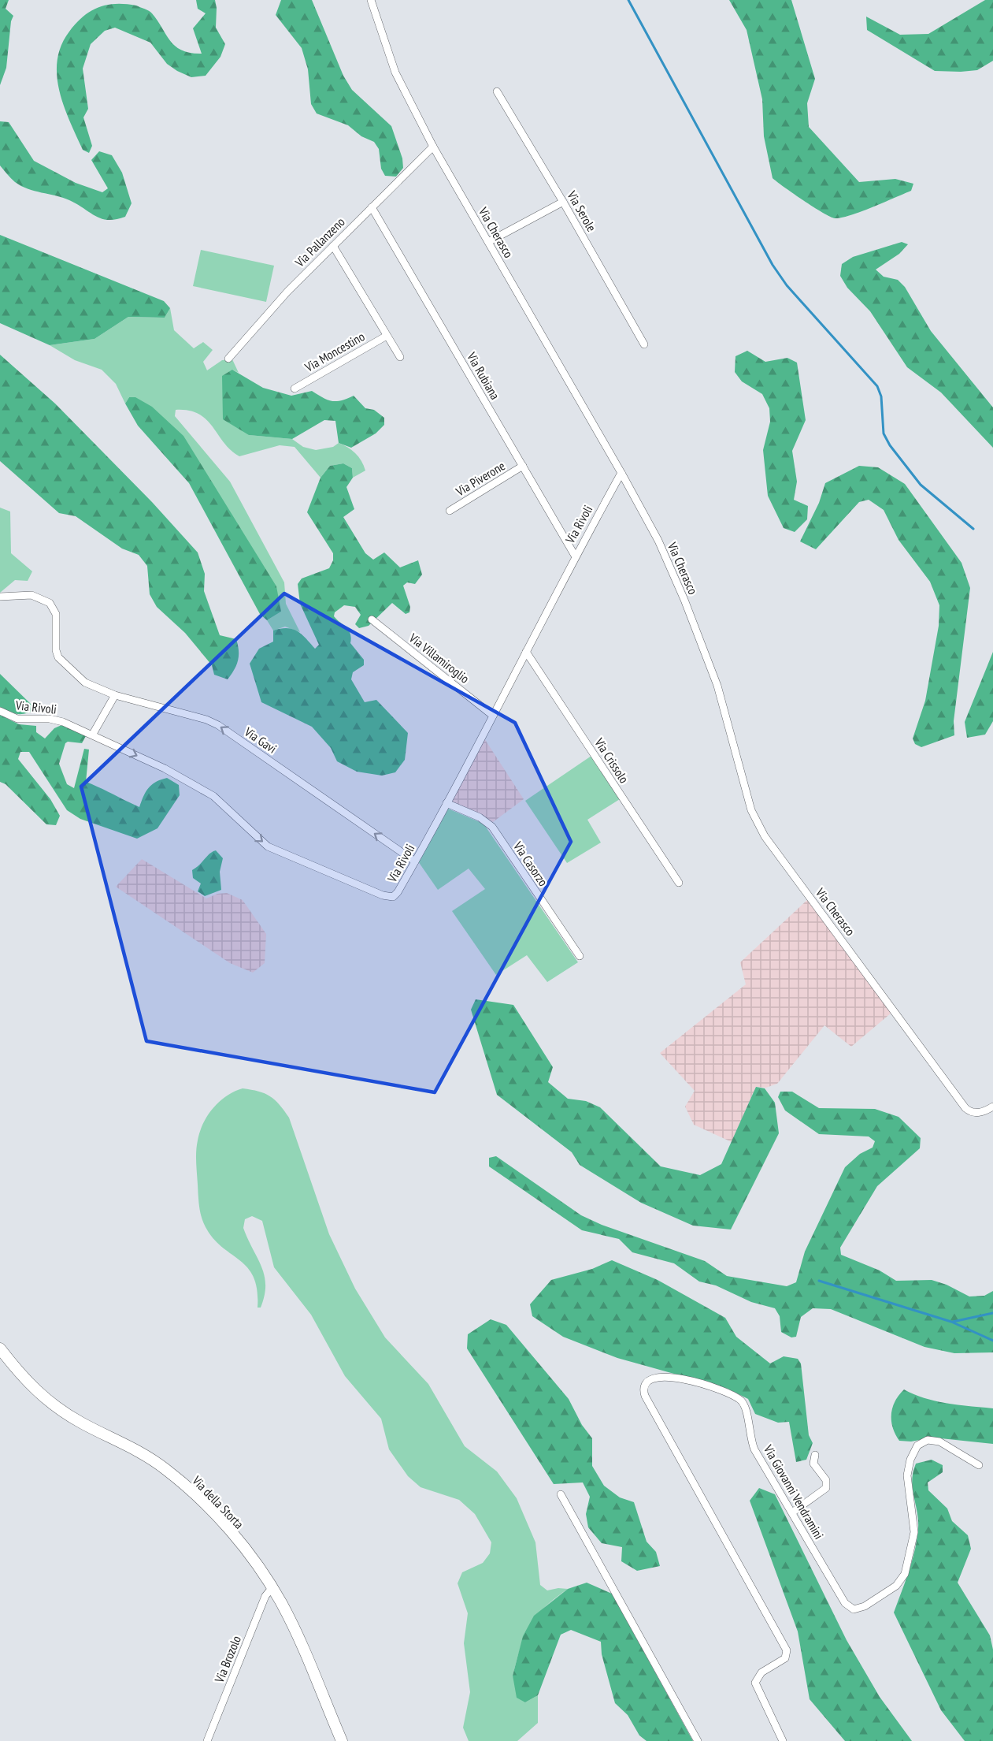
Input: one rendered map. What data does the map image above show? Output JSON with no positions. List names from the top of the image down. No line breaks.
{"streets":{"main road":["Via della Storta"],"street":["Via Serole","Via Cherasco","Via Pallanzeno","Via Moncestino","Via Rubiana","Via Piverone","Via Rivoli","Via Villamiroglio","Via Gavi","Via Crissolo","Via Casorzo","Via Giovanni Vendramini","Via Brozolo"]},"crossings":[["Via Cherasco","Via Pallanzeno"],["Via Cherasco","Via Rivoli"],["Via Pallanzeno","Via Rubiana"],["Via Rubiana","Via Piverone"],["Via Rubiana","Via Rivoli"],["Via Rivoli","Via Villamiroglio"],["Via Rivoli","Via Gavi"],["Via Rivoli","Via Crissolo"],["Via Rivoli","Via Casorzo"],["Via della Storta","Via Brozolo"]],"one_way":["Via Rivoli","Via Gavi"]}
